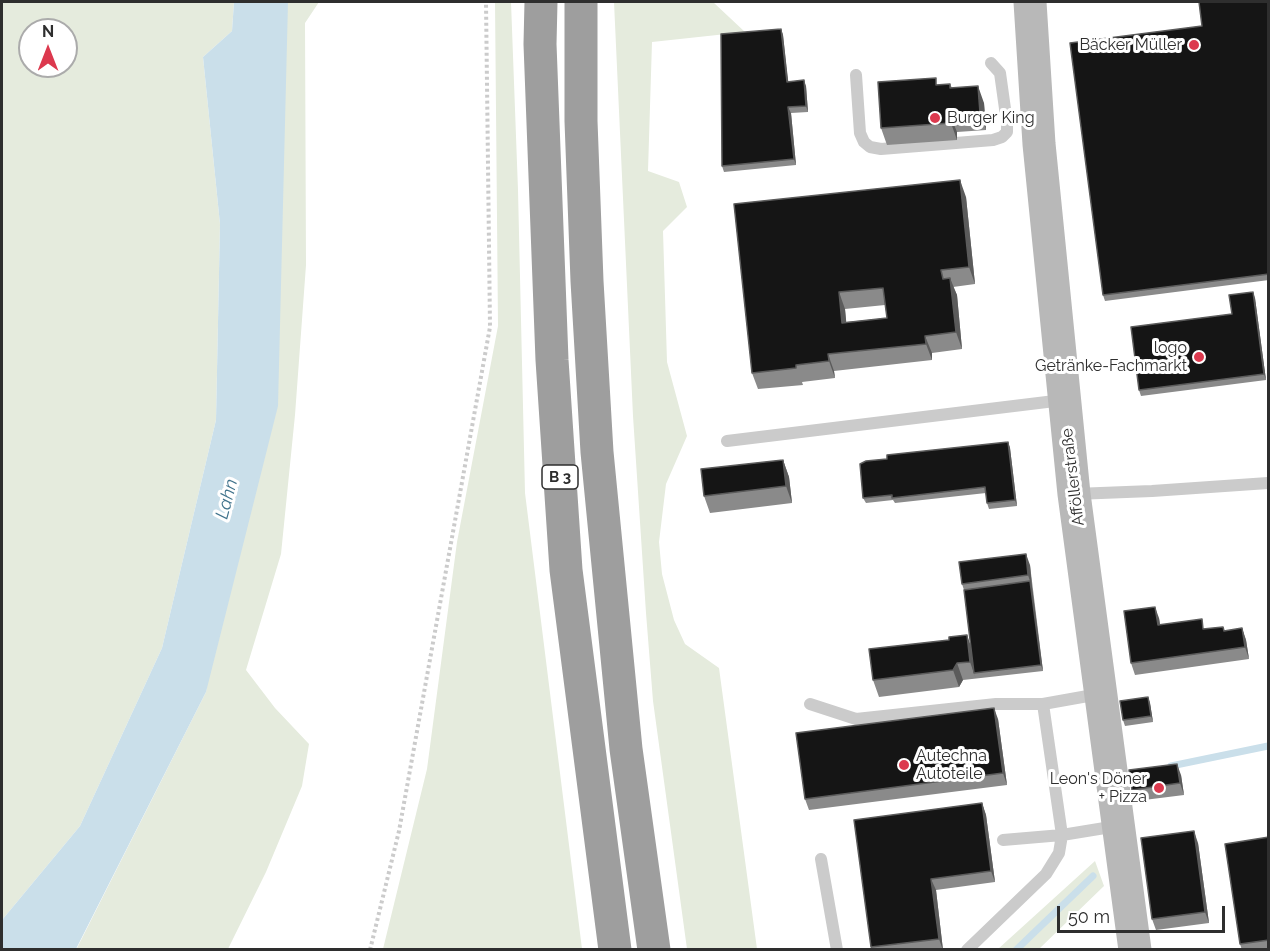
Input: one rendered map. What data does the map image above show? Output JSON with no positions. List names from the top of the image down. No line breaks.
{"streets":{"highway":["B 3"],"main road":["Afföllerstraße"]},"water":["Lahn"],"places":["Bäcker Müller","Burger King","logo Getränke-Fachmarkt","Autechna Autoteile","Leon's Döner + Pizza"],"scale_bar":"50 m","north":"top"}
